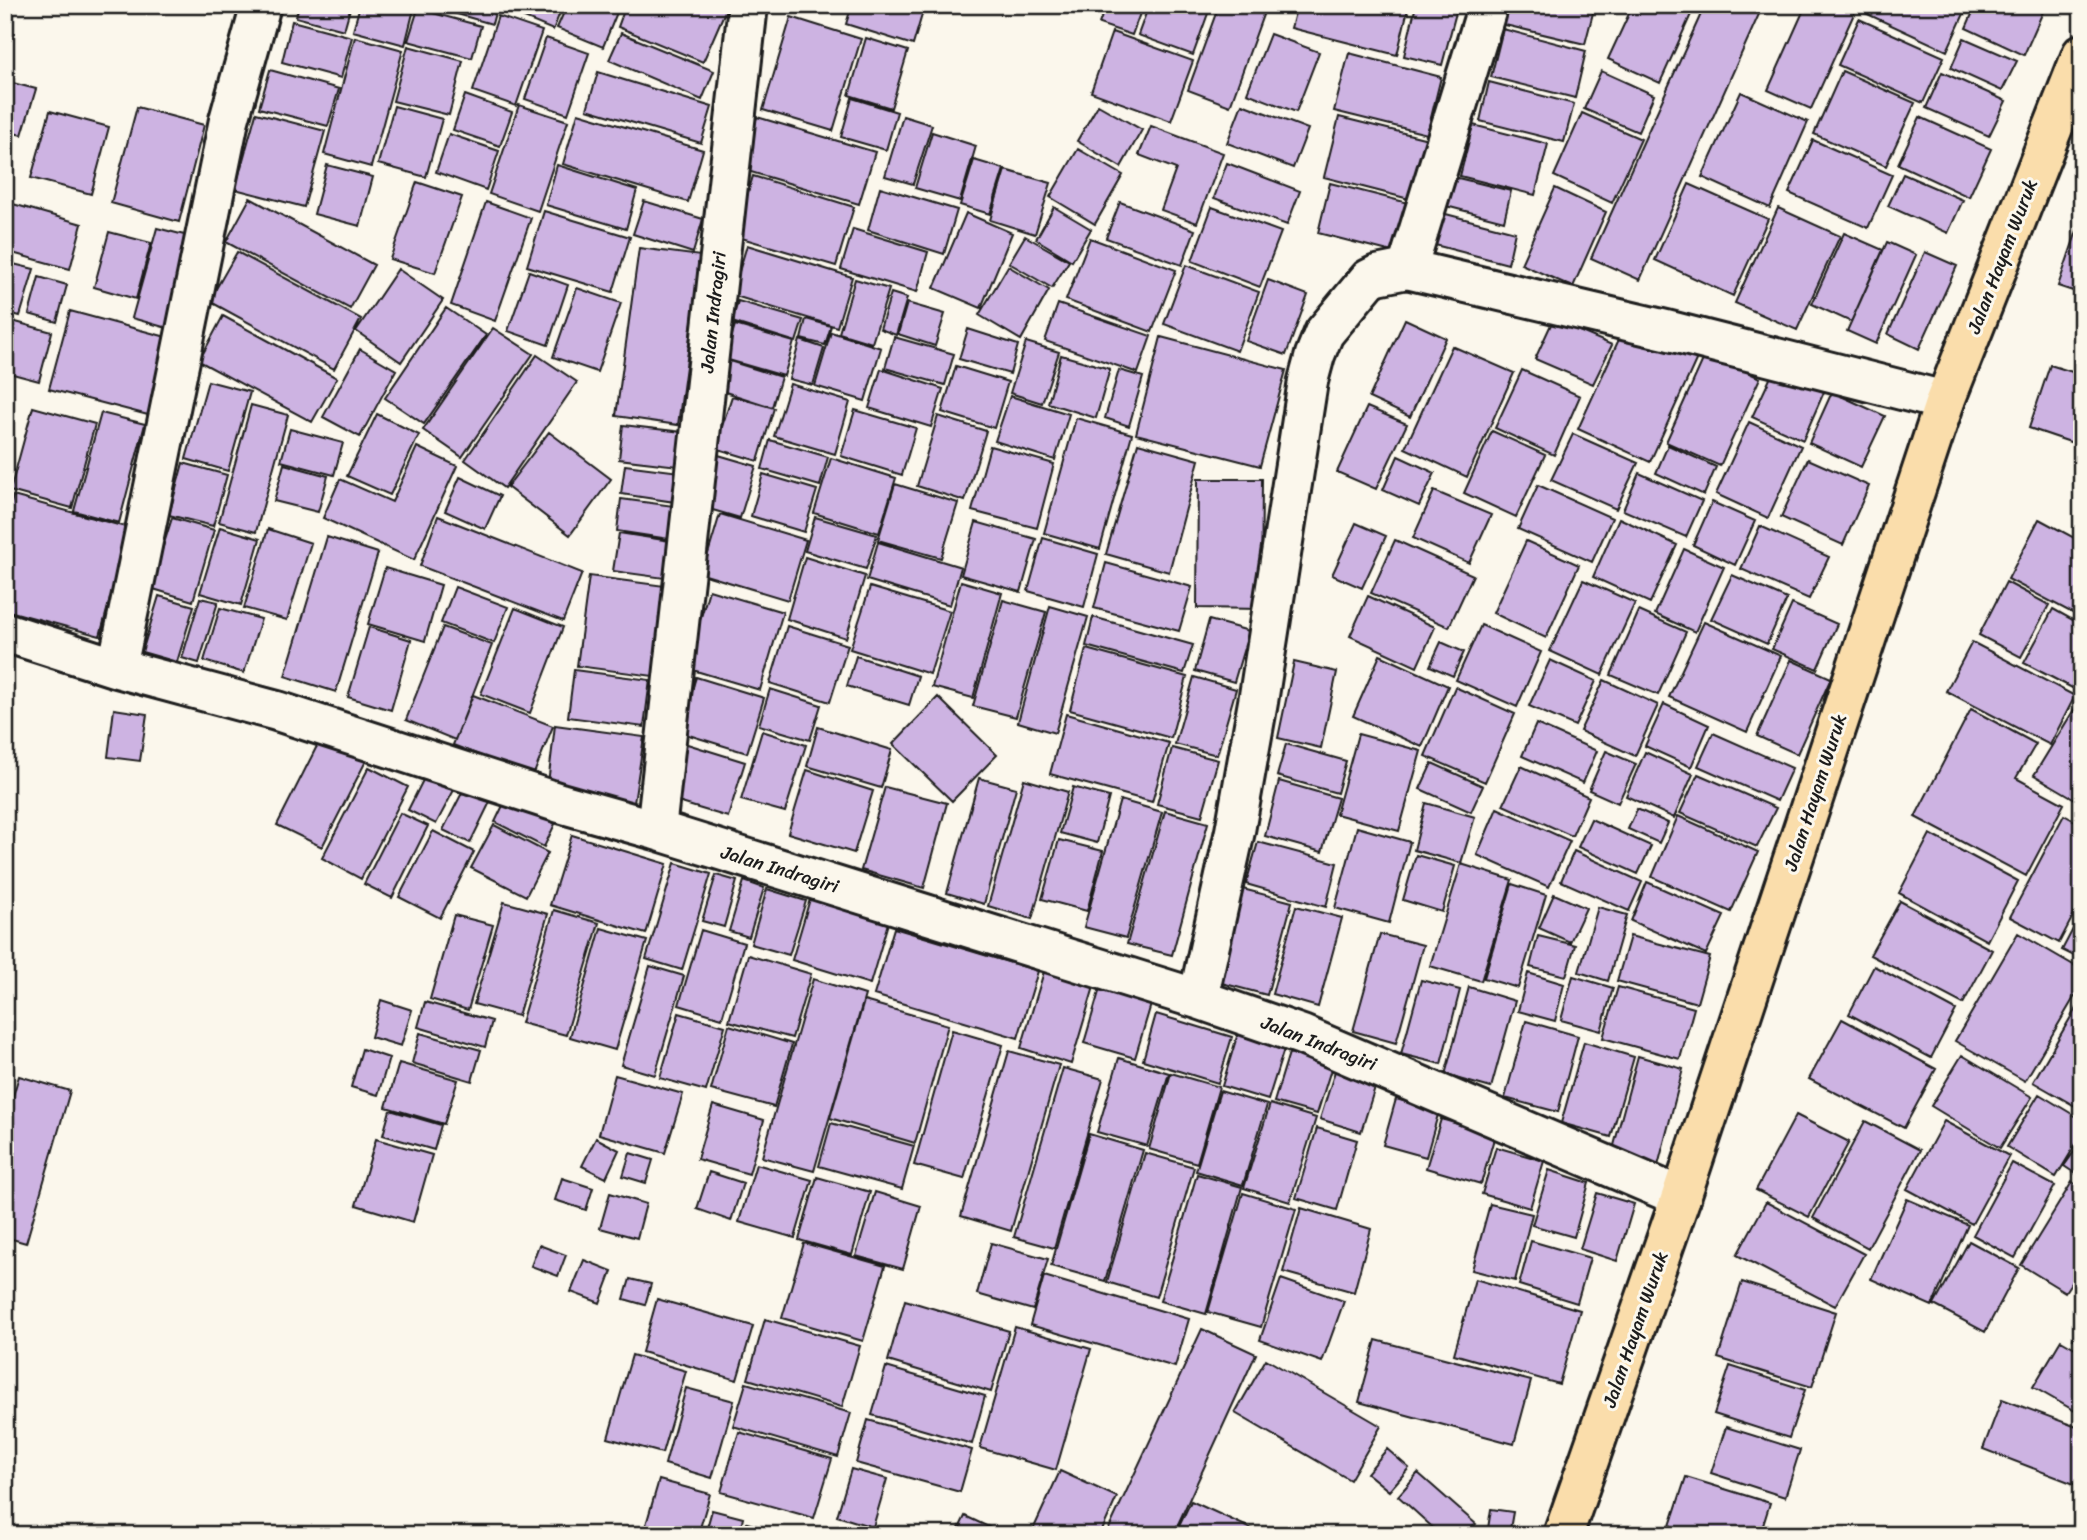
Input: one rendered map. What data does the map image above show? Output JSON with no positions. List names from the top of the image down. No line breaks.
{"streets":{"highway":["Jalan Hayam Wuruk"],"street":["Jalan Indragiri"]},"crossings":[["Jalan Hayam Wuruk","Jalan Indragiri"]]}
